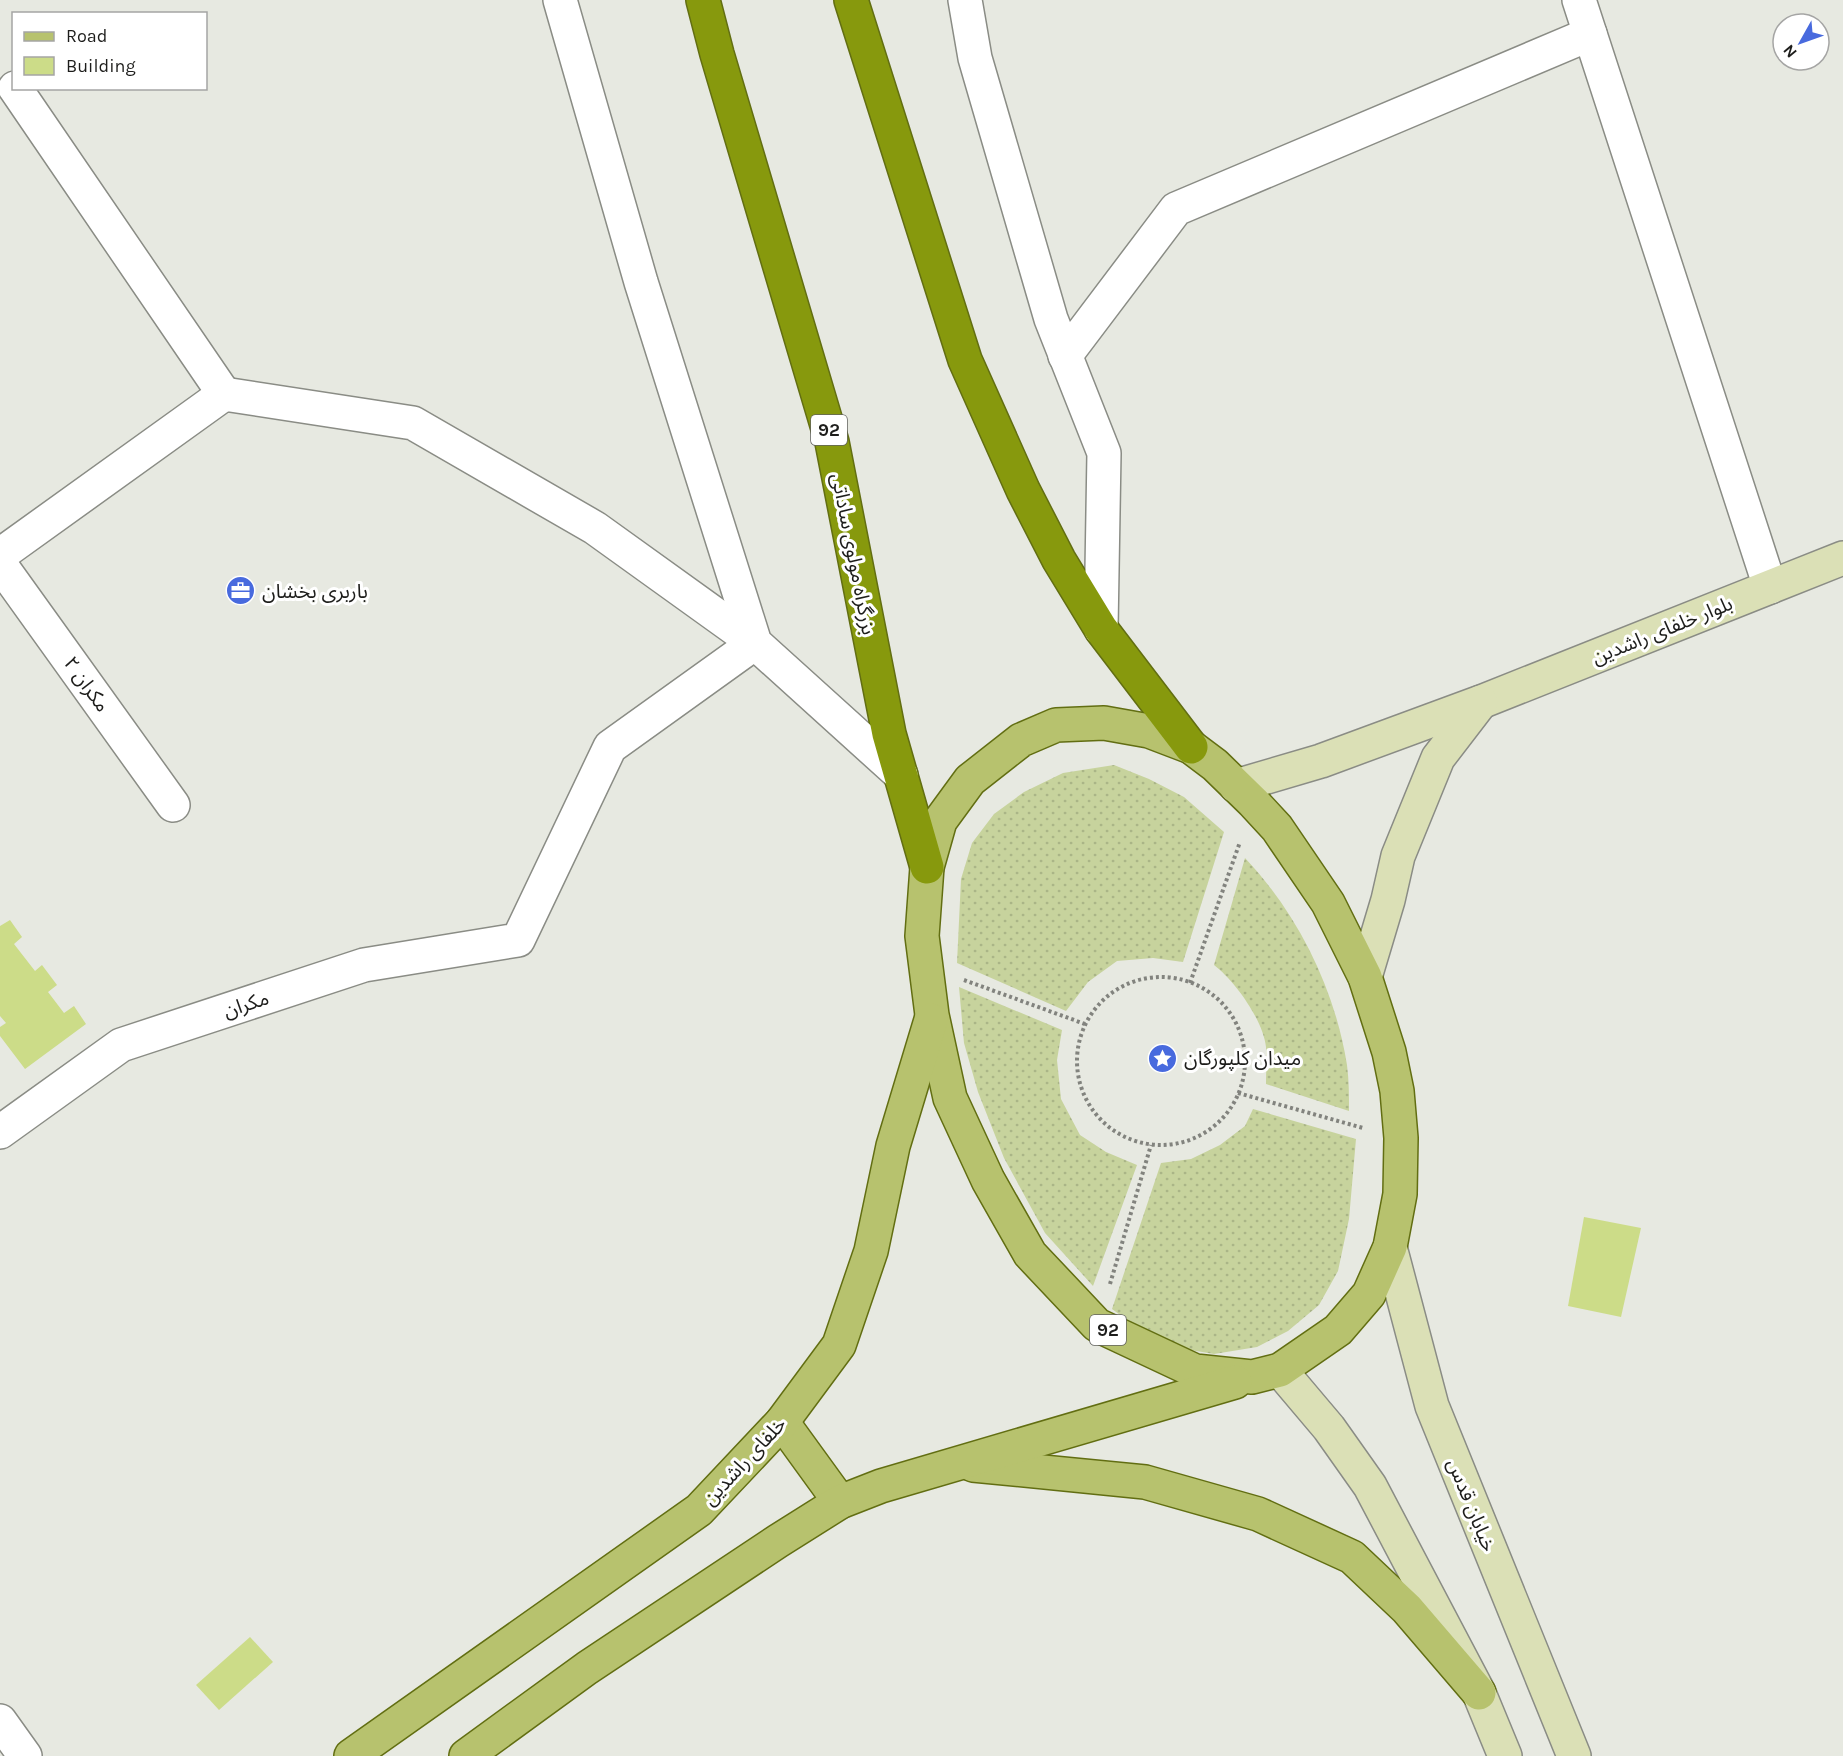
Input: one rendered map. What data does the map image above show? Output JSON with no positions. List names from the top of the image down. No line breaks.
{"streets":{"highway":["92","بزرگراه مولوی ساداتی"],"main road":["بلوار خلفای راشدین","خلفای راشدین","خیابان قدس"],"street":["مکران ۲","مکران"]},"crossings":[["92","بزرگراه مولوی ساداتی"],["92","بلوار خلفای راشدین"],["92","خلفای راشدین"],["92","خیابان قدس"]],"places":{"office":["باربری بخشان"],"place":["میدان کلپورگان"]},"legend":["Road","Building"],"north":"bottom left"}
